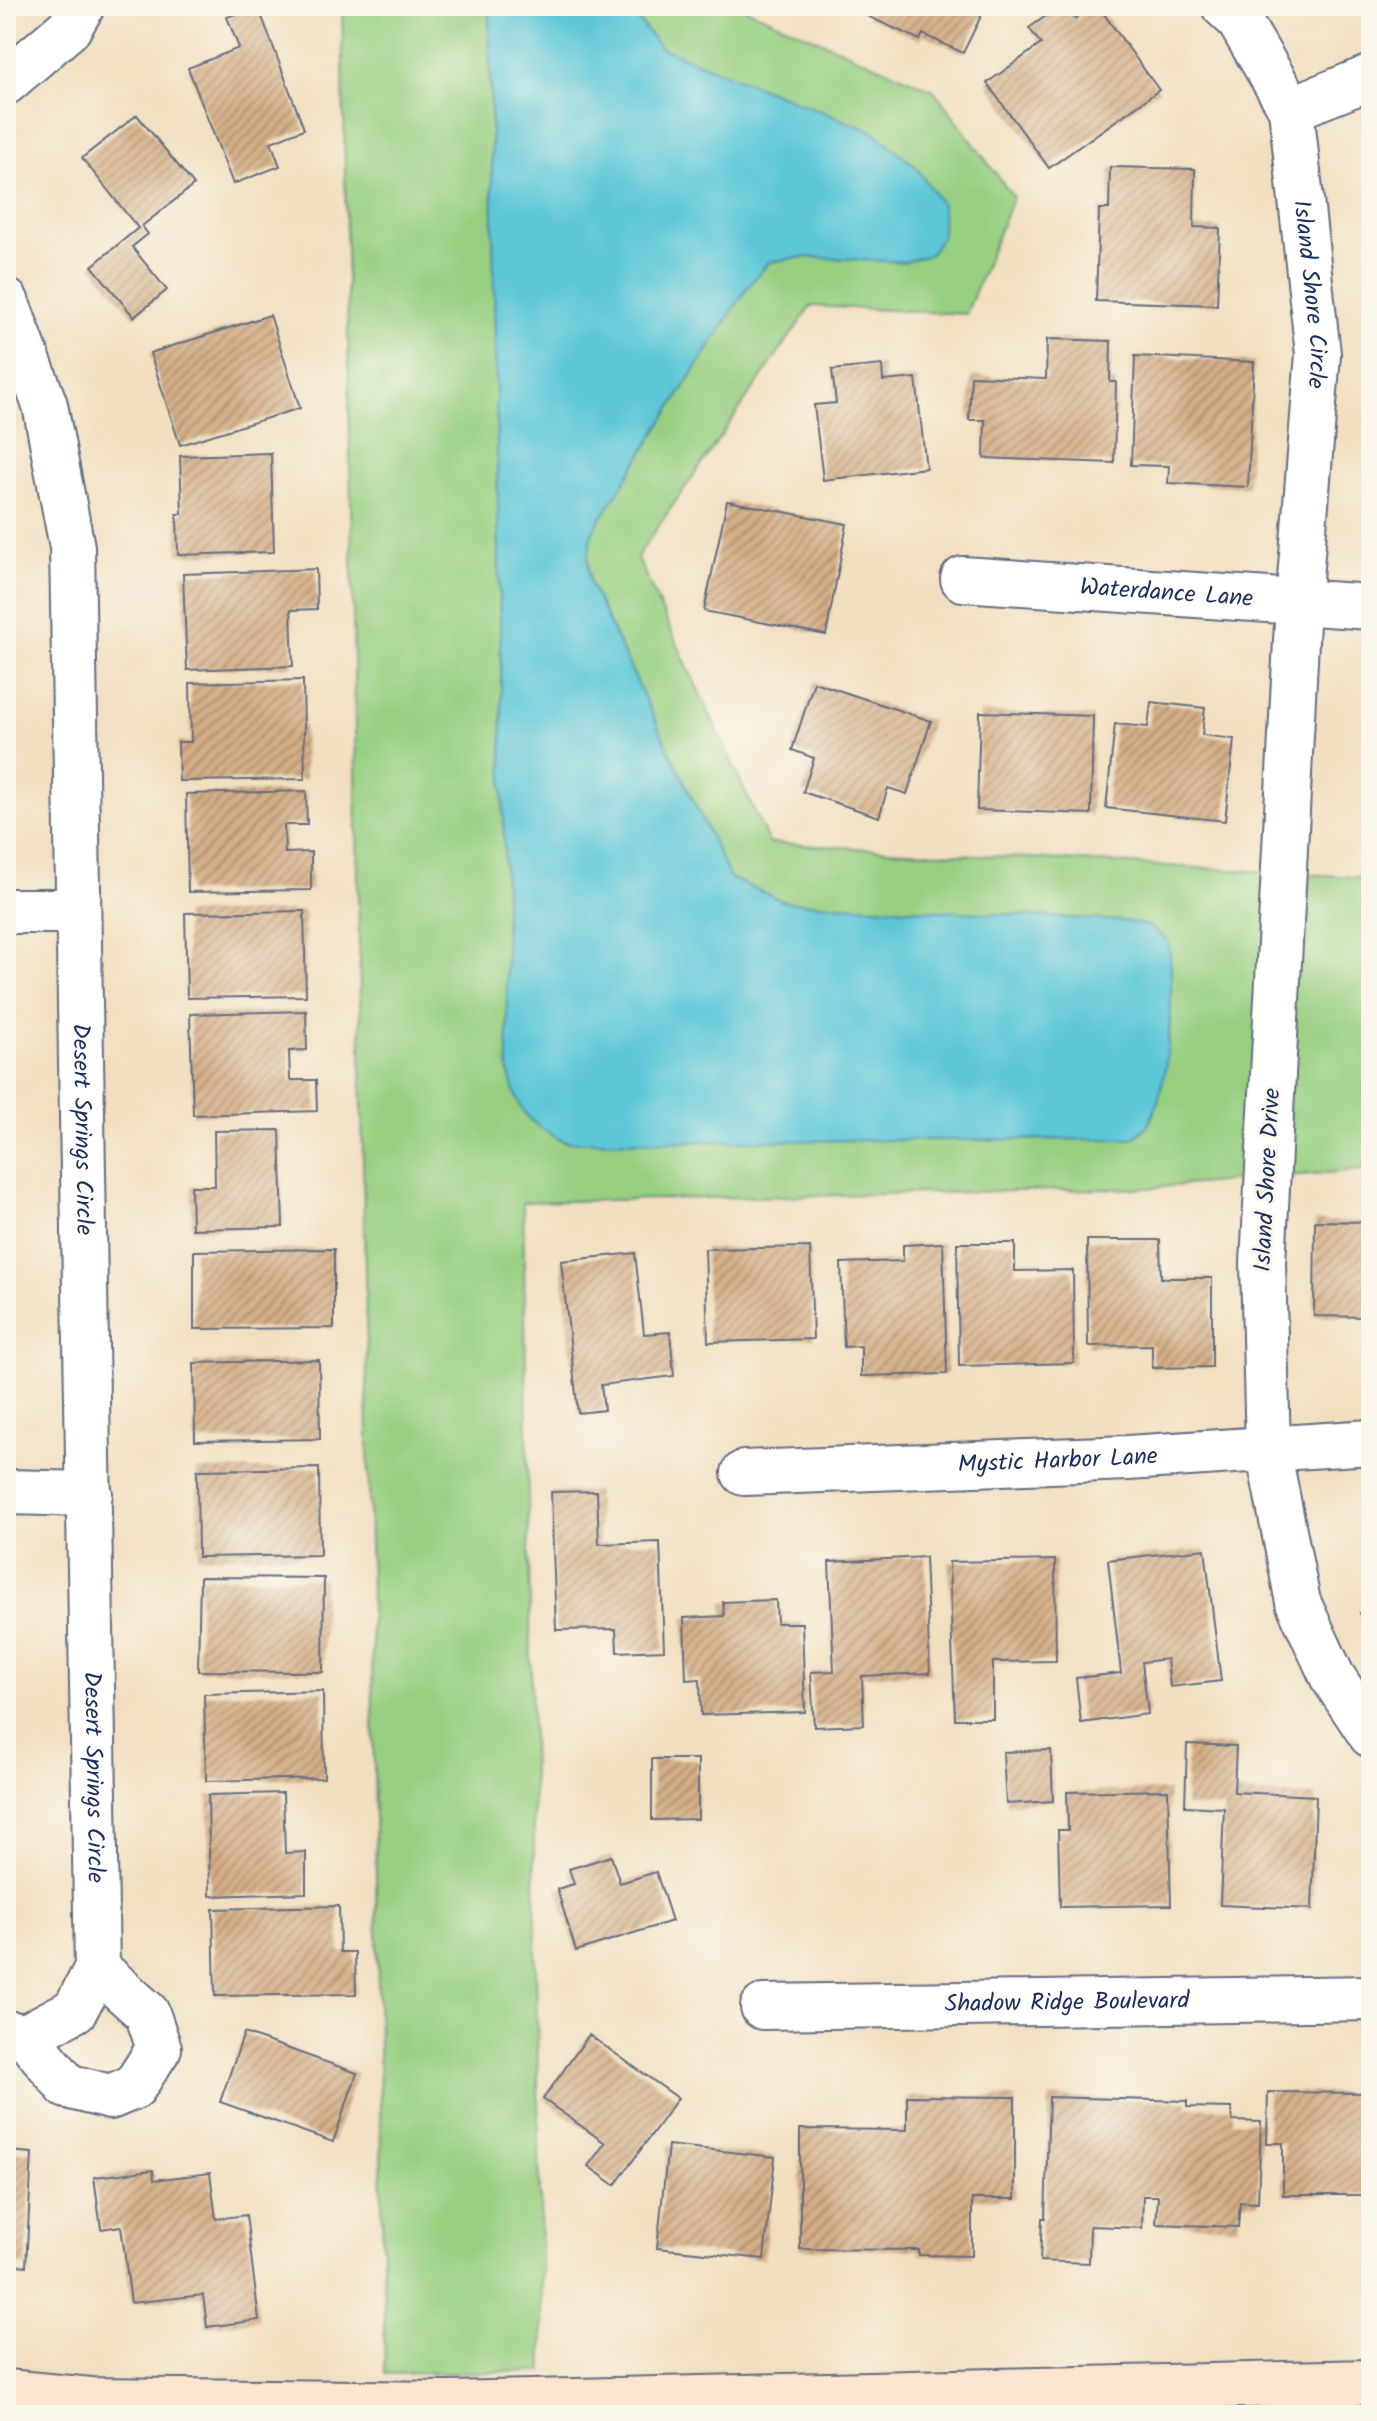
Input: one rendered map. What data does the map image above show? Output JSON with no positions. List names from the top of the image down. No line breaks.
{"streets":{"street":["Island Shore Circle","Waterdance Lane","Desert Springs Circle","Island Shore Drive","Mystic Harbor Lane","Shadow Ridge Boulevard"]},"crossings":[["Island Shore Circle","Waterdance Lane"],["Island Shore Circle","Island Shore Drive"],["Waterdance Lane","Island Shore Drive"],["Island Shore Drive","Mystic Harbor Lane"]]}
